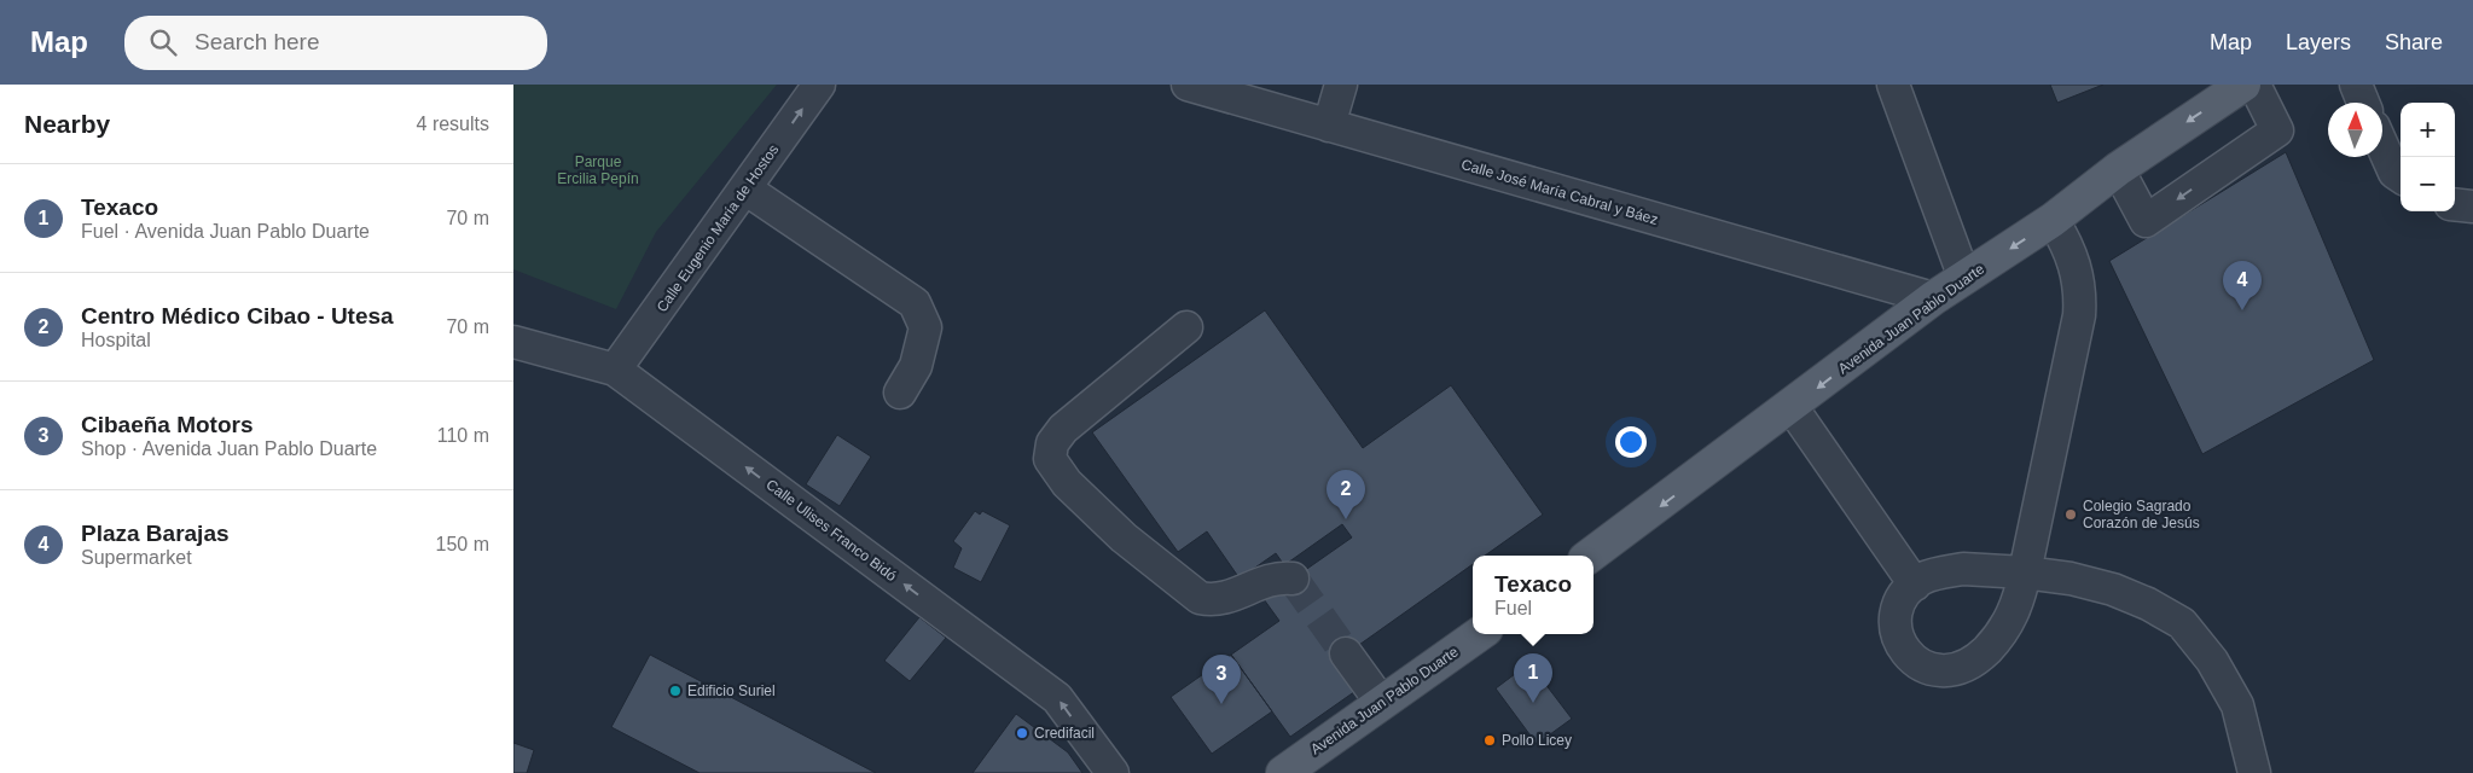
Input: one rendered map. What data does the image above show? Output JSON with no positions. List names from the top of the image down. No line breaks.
{"streets":{"main road":["Avenida Juan Pablo Duarte"],"street":["Calle José María Cabral y Báez","Calle Eugenio María de Hostos","Calle Ulises Franco Bidó"]},"crossings":[["Calle José María Cabral y Báez","Avenida Juan Pablo Duarte"],["Calle Eugenio María de Hostos","Calle Ulises Franco Bidó"]],"one_way":["Calle Eugenio María de Hostos","Avenida Juan Pablo Duarte","Calle Ulises Franco Bidó"],"parks":["Parque Ercilia Pepín"],"places":["Colegio Sagrado Corazón de Jesús","Edificio Suriel","Credifacil","Pollo Licey"],"north":"top","page":{"header":"Map","search":"Search here","nav":["Map","Layers","Share"],"heading":["Nearby","4 results"],"map_buttons":["+","−"],"list":[{"mark":"1","name":"Texaco","note":"Fuel · Avenida Juan Pablo Duarte","value":"70 m"},{"mark":"2","name":"Centro Médico Cibao - Utesa","note":"Hospital","value":"70 m"},{"mark":"3","name":"Cibaeña Motors","note":"Shop · Avenida Juan Pablo Duarte","value":"110 m"},{"mark":"4","name":"Plaza Barajas","note":"Supermarket","value":"150 m"}],"pins":["4","2","1","3"],"popup":["Texaco","Fuel"]}}
